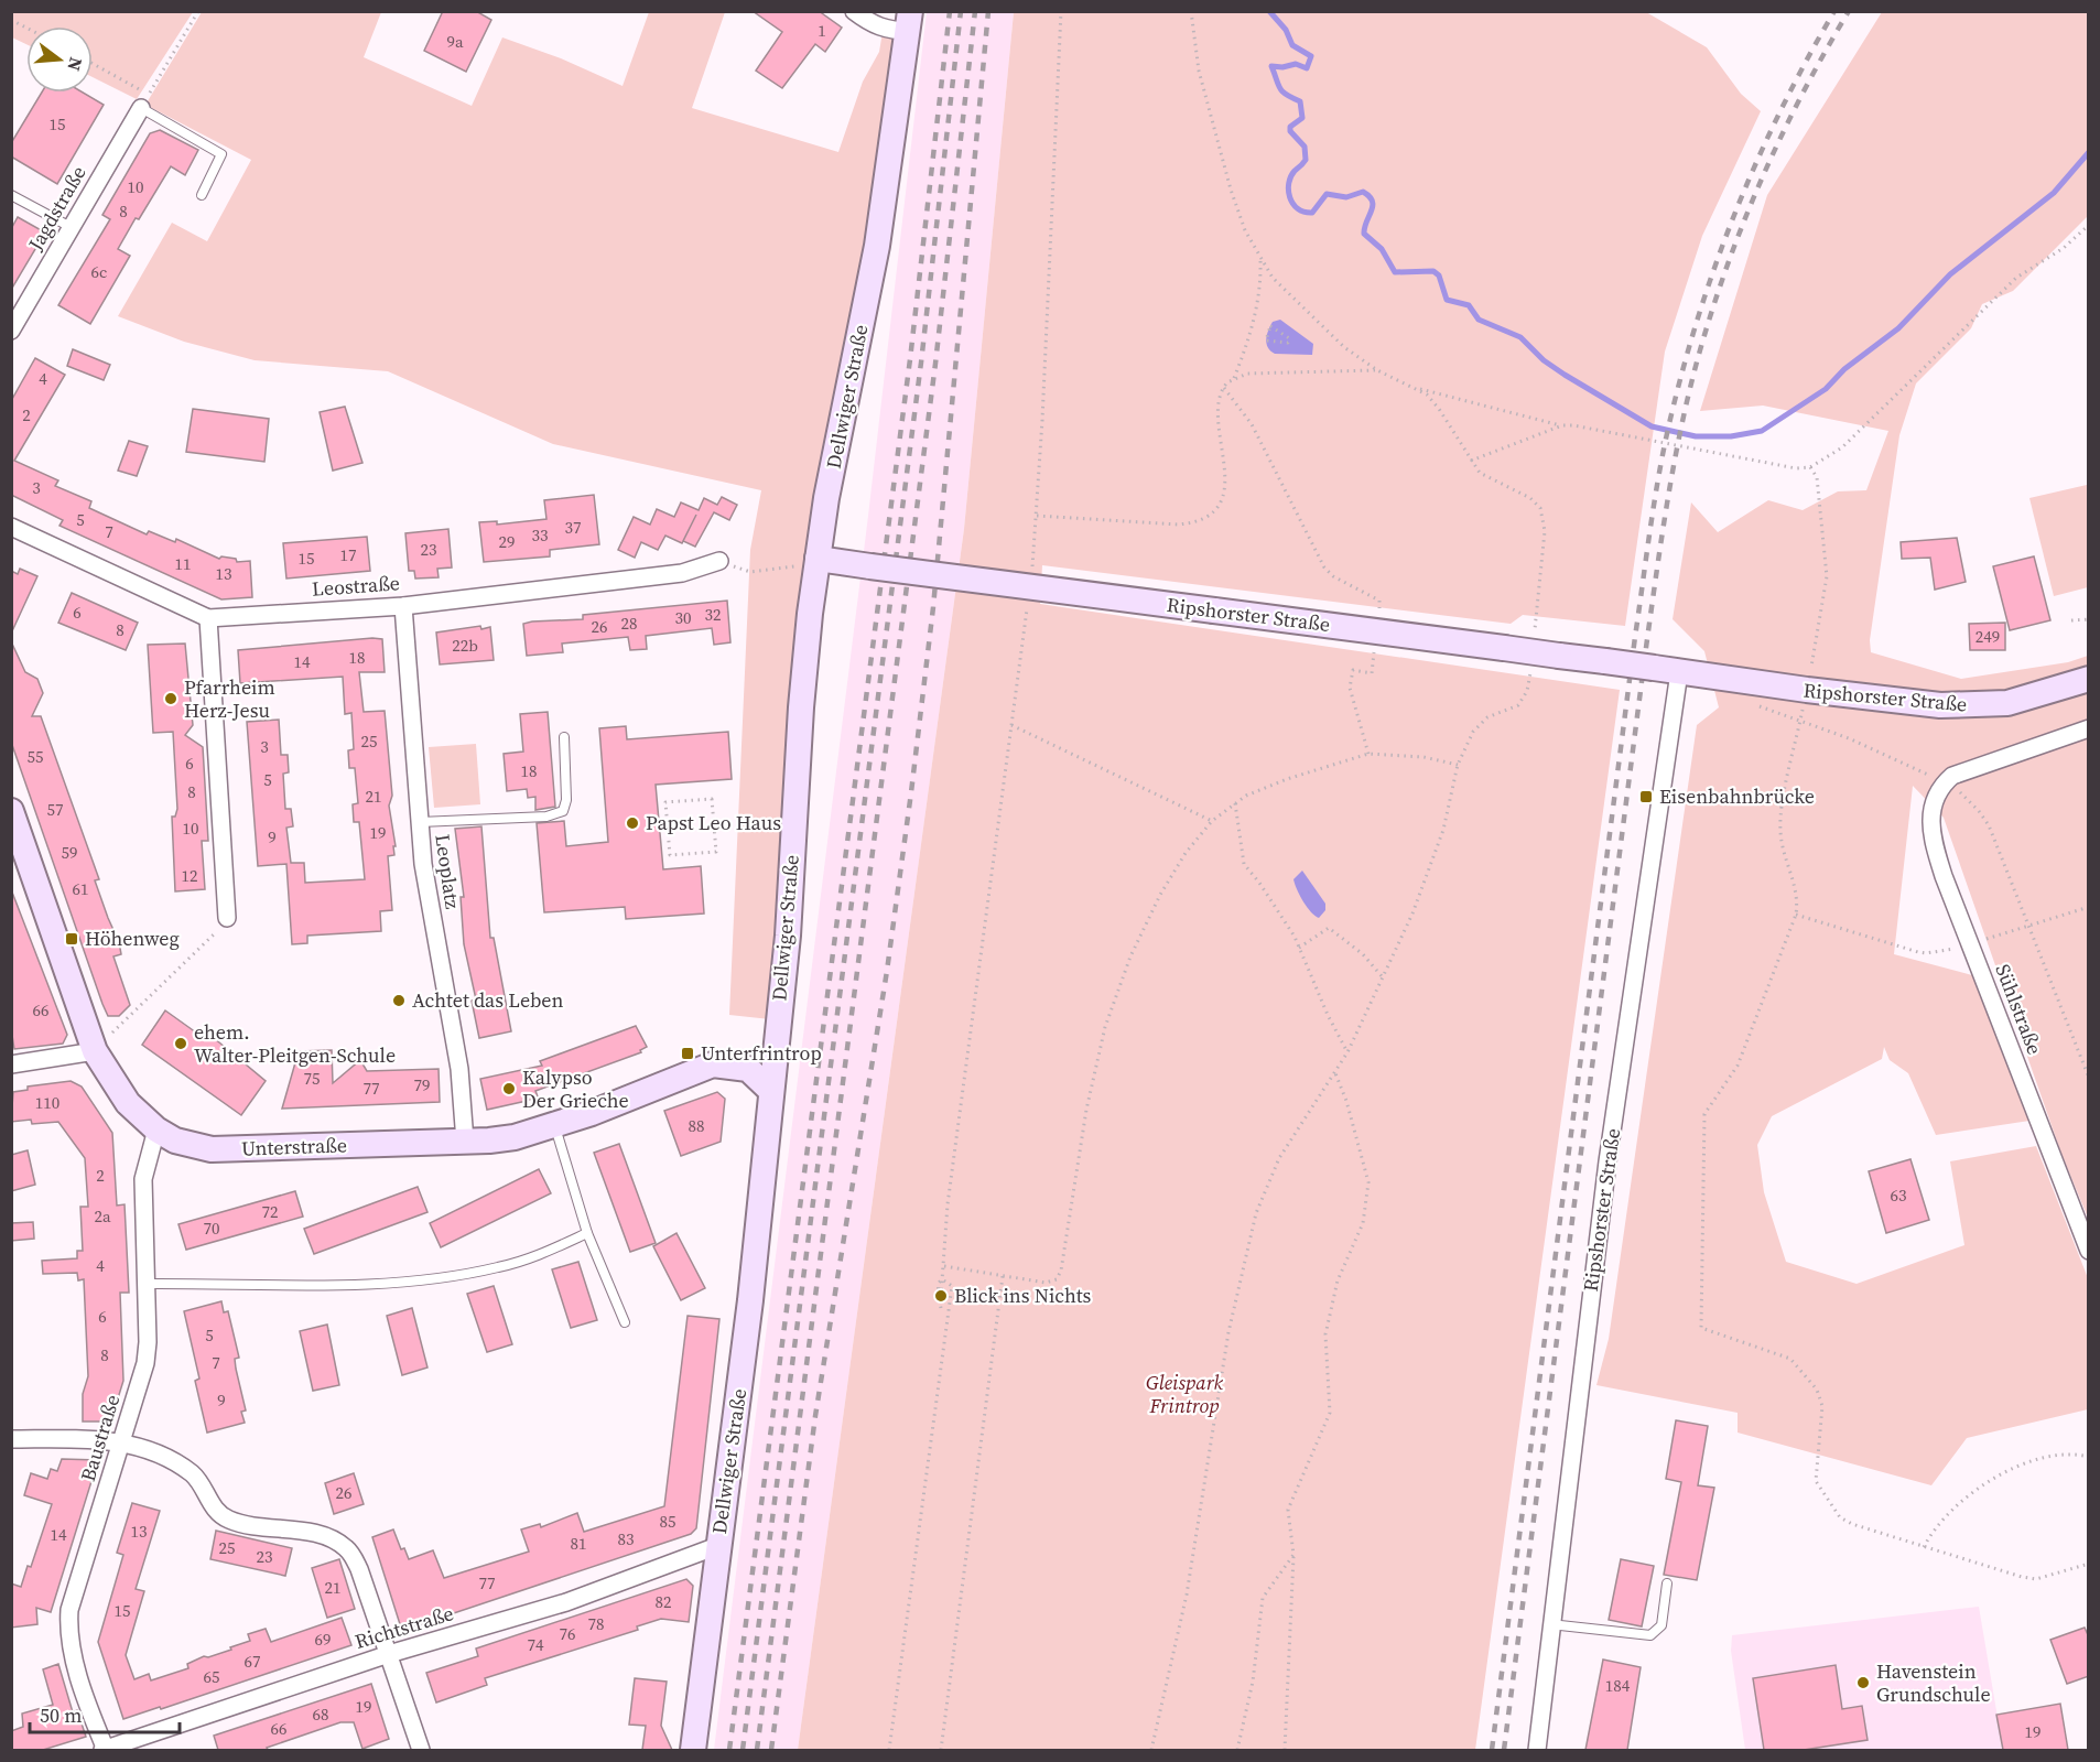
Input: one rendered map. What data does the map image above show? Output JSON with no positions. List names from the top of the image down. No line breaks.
{"streets":{"street":["Jagdstraße","Dellwiger Straße","Leostraße","Ripshorster Straße","Leoplatz","Sühlstraße","Unterstraße","Baustraße","Richtstraße"]},"crossings":[["Dellwiger Straße","Ripshorster Straße"],["Dellwiger Straße","Unterstraße"],["Dellwiger Straße","Richtstraße"],["Leostraße","Leoplatz"],["Leoplatz","Unterstraße"],["Unterstraße","Baustraße"],["Baustraße","Richtstraße"]],"parks":["Gleispark Frintrop"],"places":{"other":["Pfarrheim Herz-Jesu","Papst Leo Haus","Achtet das Leben","ehem. Walter-Pleitgen-Schule","Kalypso Der Grieche","Blick ins Nichts","Havenstein Grundschule"],"transit":["Eisenbahnbrücke","Höhenweg","Unterfrintrop"]},"house_numbers":["1","9a","15","10","8","6c","4","2","3","5","37","7","33","29","23","17","15","11","13","6","32","30","28","26","8","249","22b","18","14","25","3","55","6","18","5","8","21","57","10","19","9","59","12","61","66","75","79","77","110","88","2","63","72","2a","70","4","6","5","8","7","9","26","85","13","14","83","81","25","23","77","21","82","15","78","76","69","74","67","65","184","19","68","66","19"],"scale_bar":"50 m","north":"right"}
